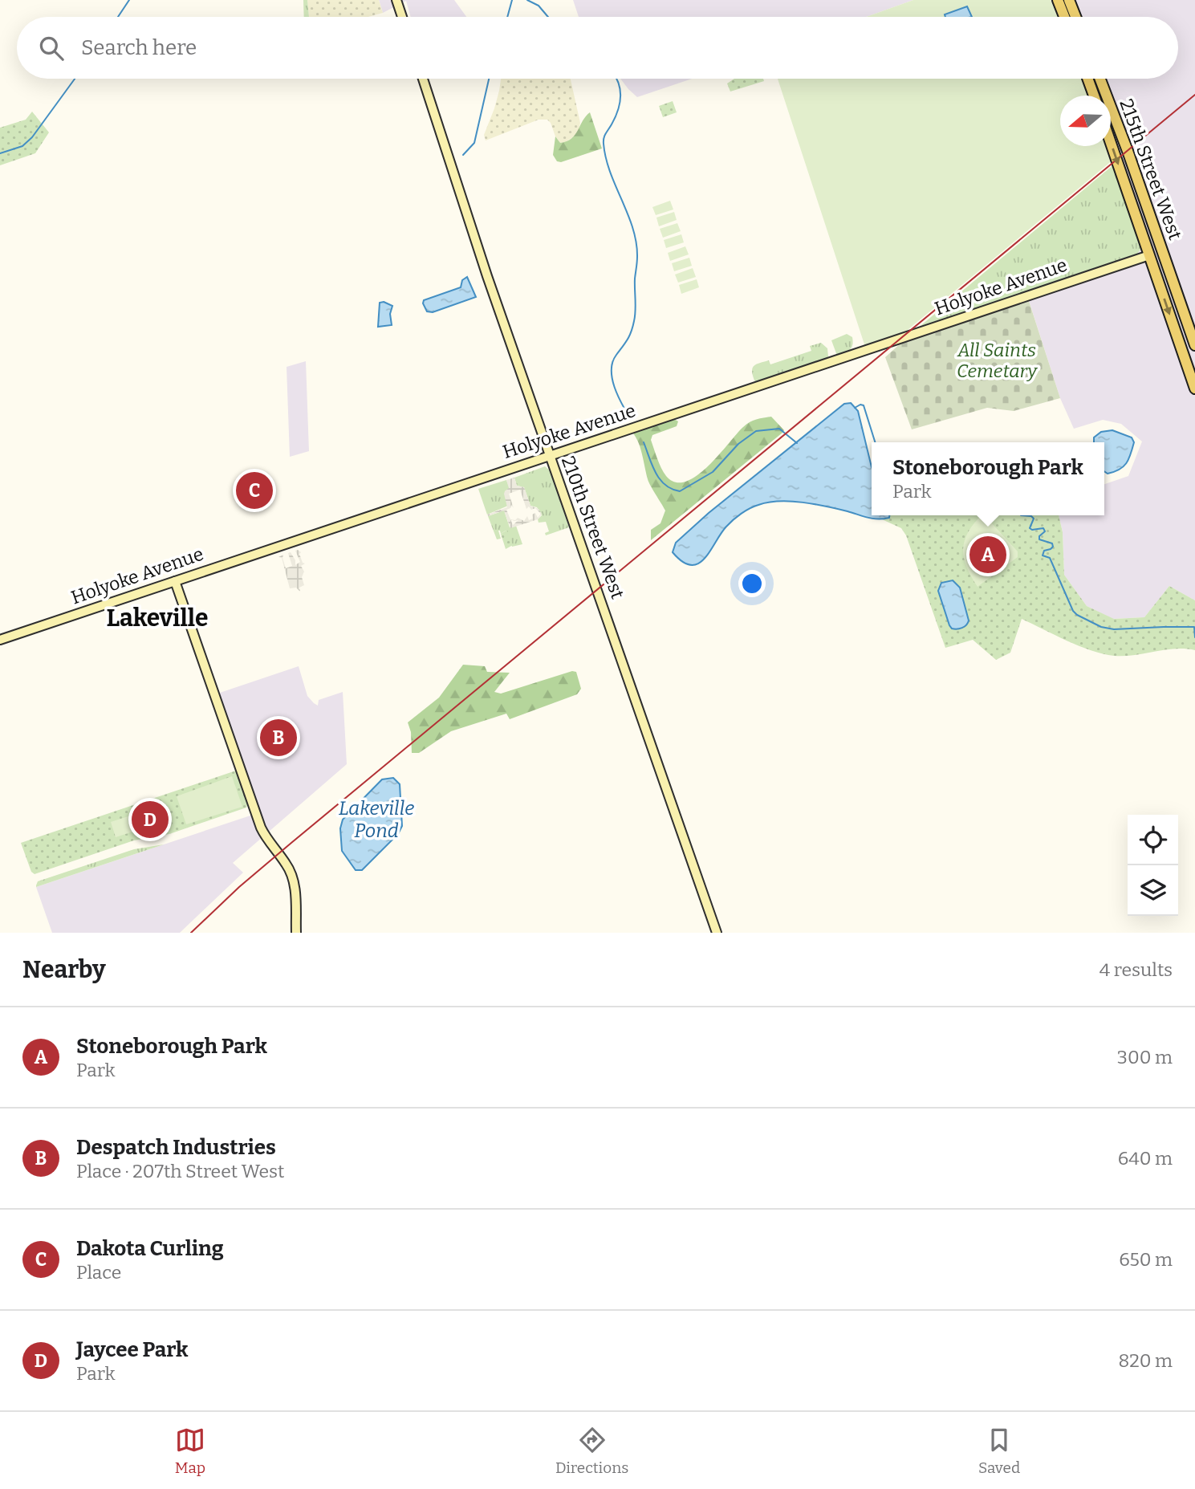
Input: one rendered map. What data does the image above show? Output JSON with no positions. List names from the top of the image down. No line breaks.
{"streets":{"main road":["215th Street West"],"street":["Holyoke Avenue","210th Street West"]},"crossings":[["215th Street West","Holyoke Avenue"],["Holyoke Avenue","210th Street West"]],"districts":["Lakeville"],"water":["Lakeville Pond"],"parks":["All Saints Cemetary"],"north":"left","page":{"search":"Search here","popup":["Stoneborough Park","Park"],"pins":["C","A","B","D"],"heading":["Nearby","4 results"],"list":[{"mark":"A","name":"Stoneborough Park","note":"Park","value":"300 m"},{"mark":"B","name":"Despatch Industries","note":"Place · 207th Street West","value":"640 m"},{"mark":"C","name":"Dakota Curling","note":"Place","value":"650 m"},{"mark":"D","name":"Jaycee Park","note":"Park","value":"820 m"}],"nav":["Map","Directions","Saved"]}}
